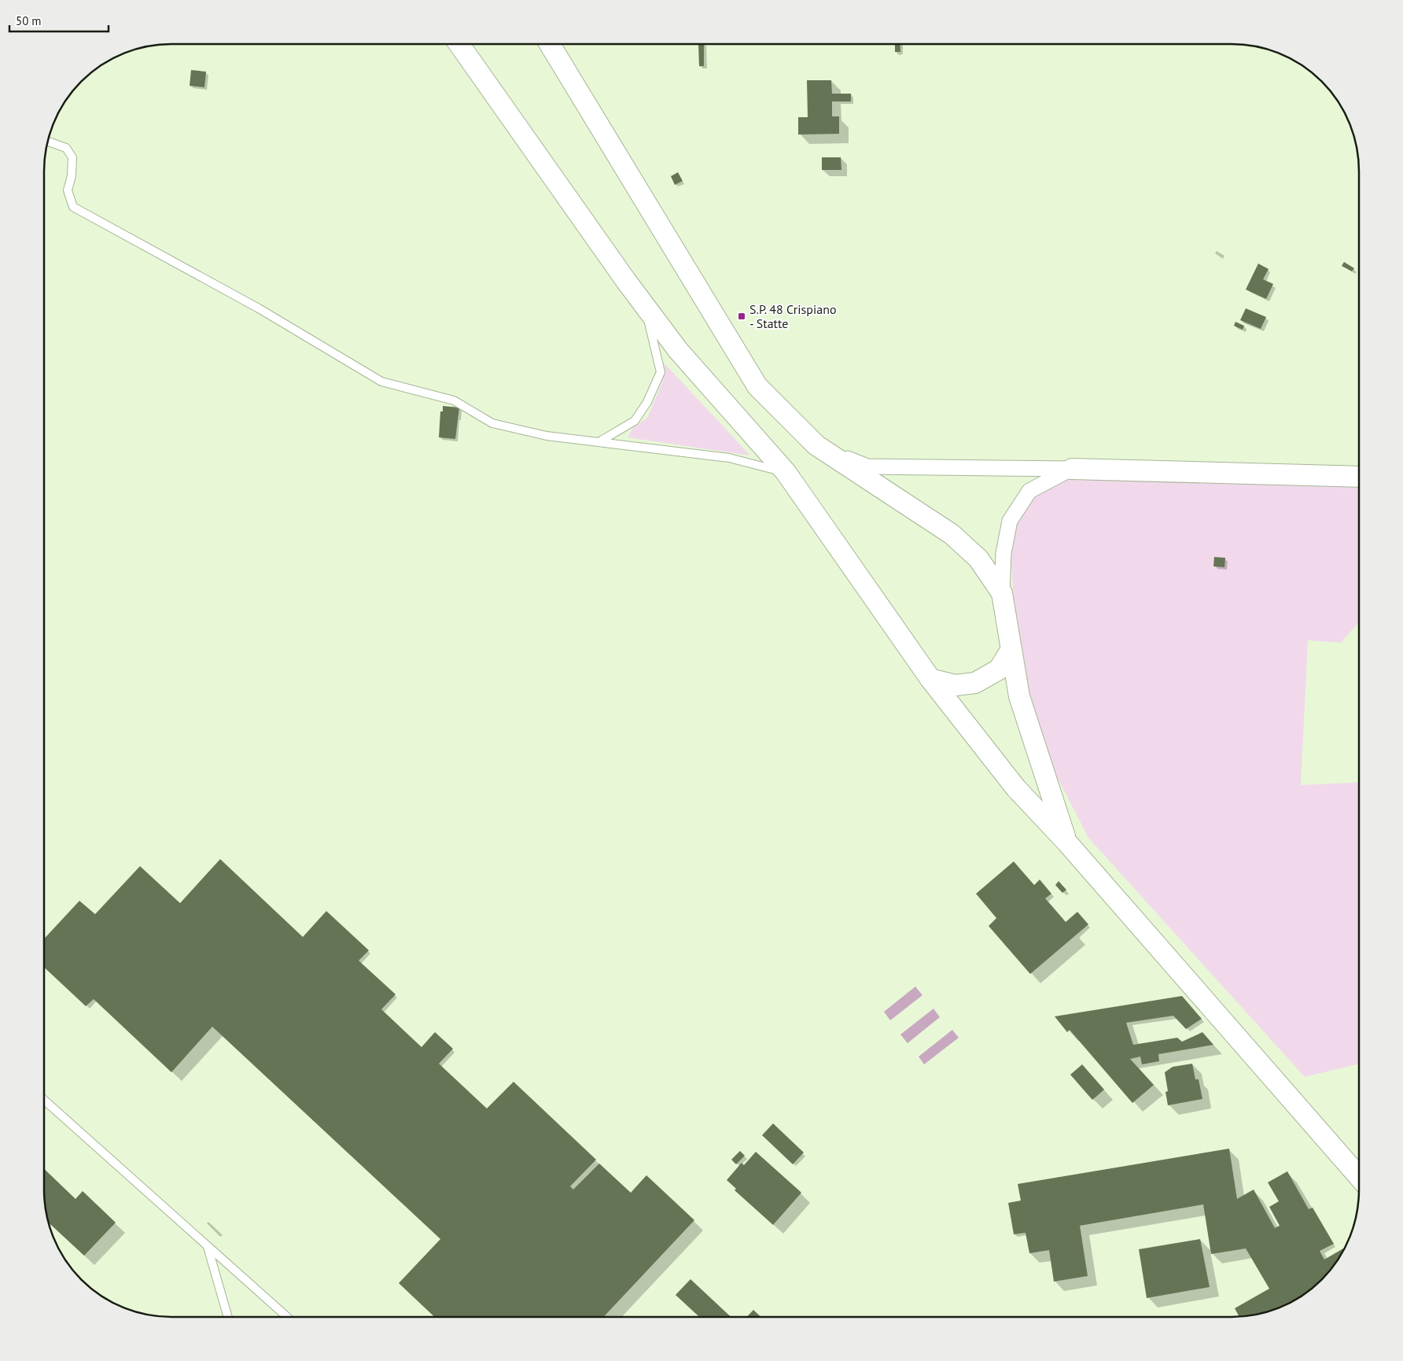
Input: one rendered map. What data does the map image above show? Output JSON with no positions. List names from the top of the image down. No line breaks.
{"places":{"transit":["S.P. 48 Crispiano - Statte"]},"scale_bar":"50 m"}
